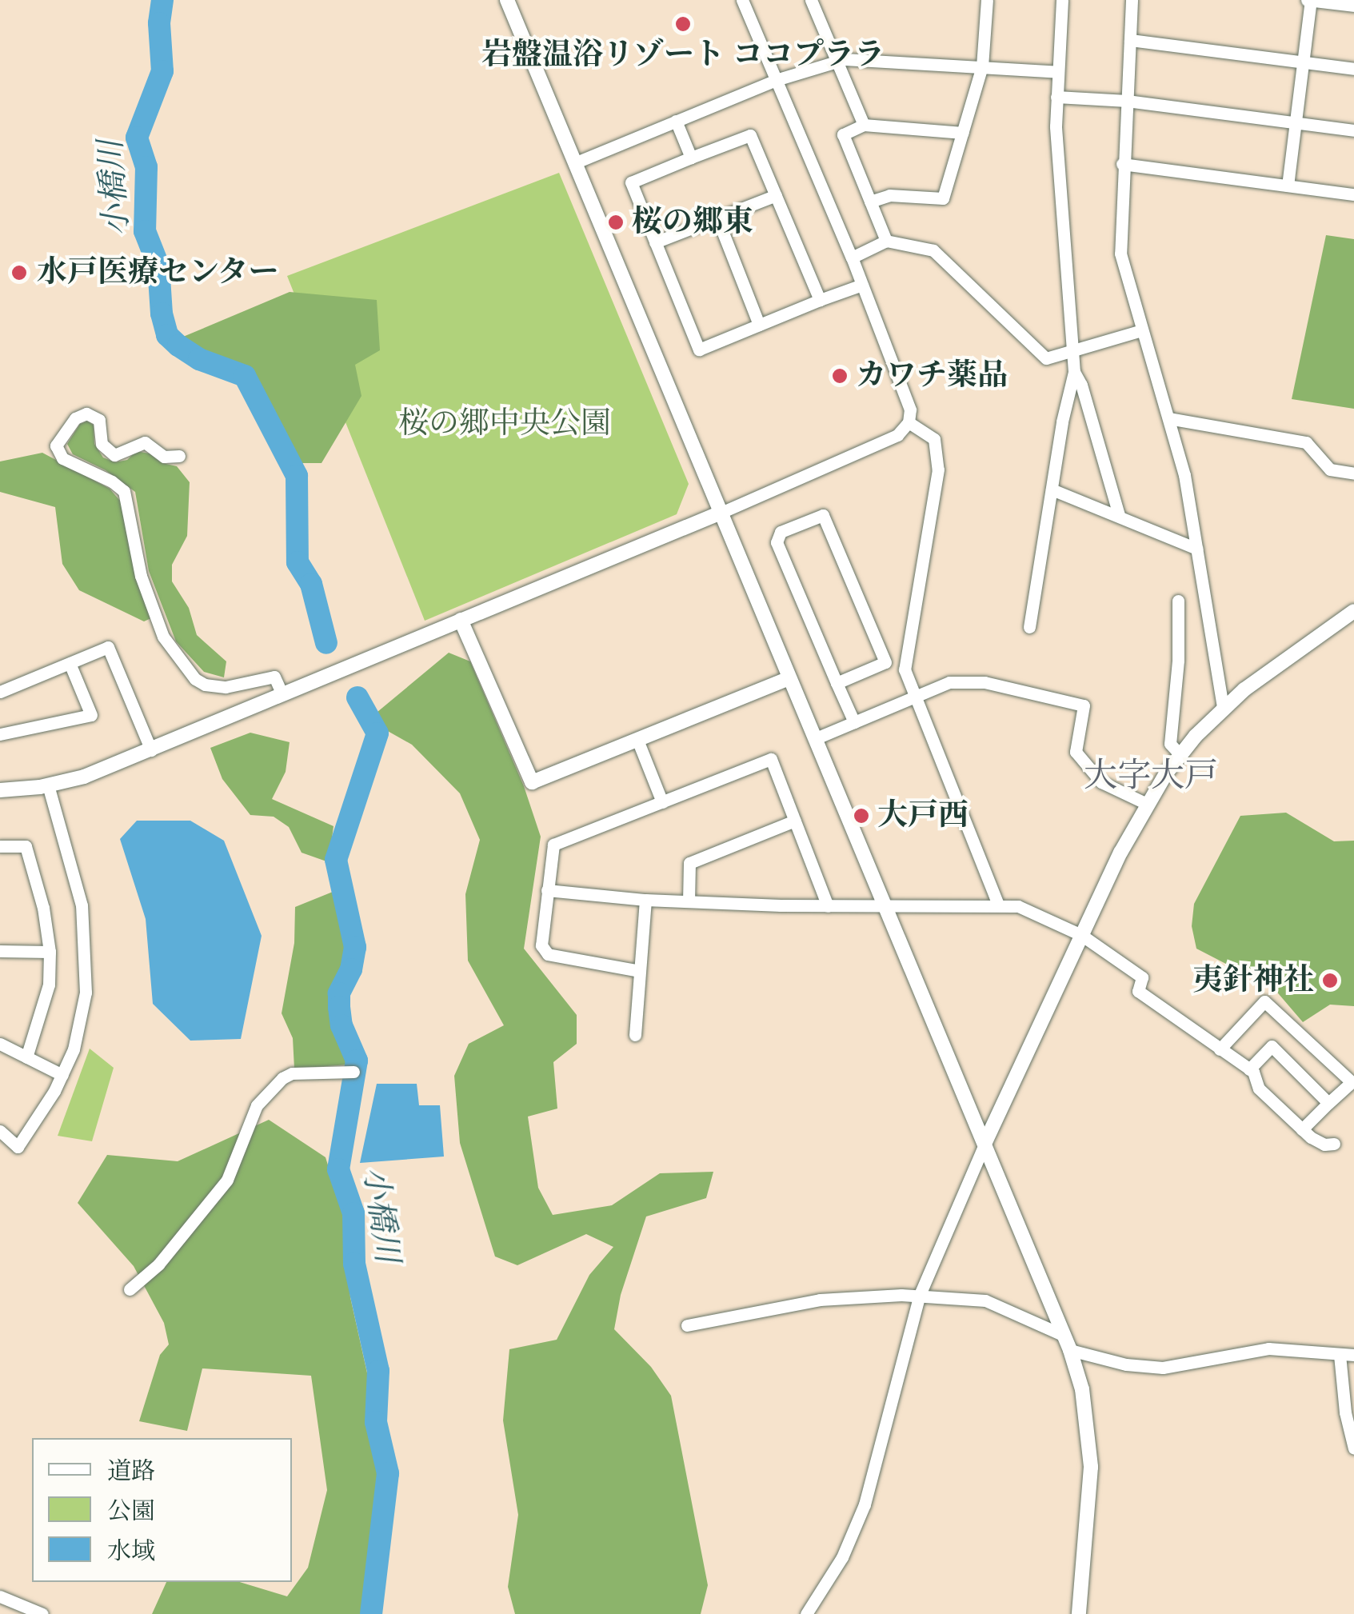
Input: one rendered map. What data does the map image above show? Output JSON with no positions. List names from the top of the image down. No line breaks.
{"districts":["大字大戸"],"water":["小橋川"],"parks":["桜の郷中央公園"],"places":["岩盤温浴リゾート ココプララ","桜の郷東","水戸医療センター","カワチ薬品","大戸西","夷針神社"],"legend":["道路","公園","水域"]}
